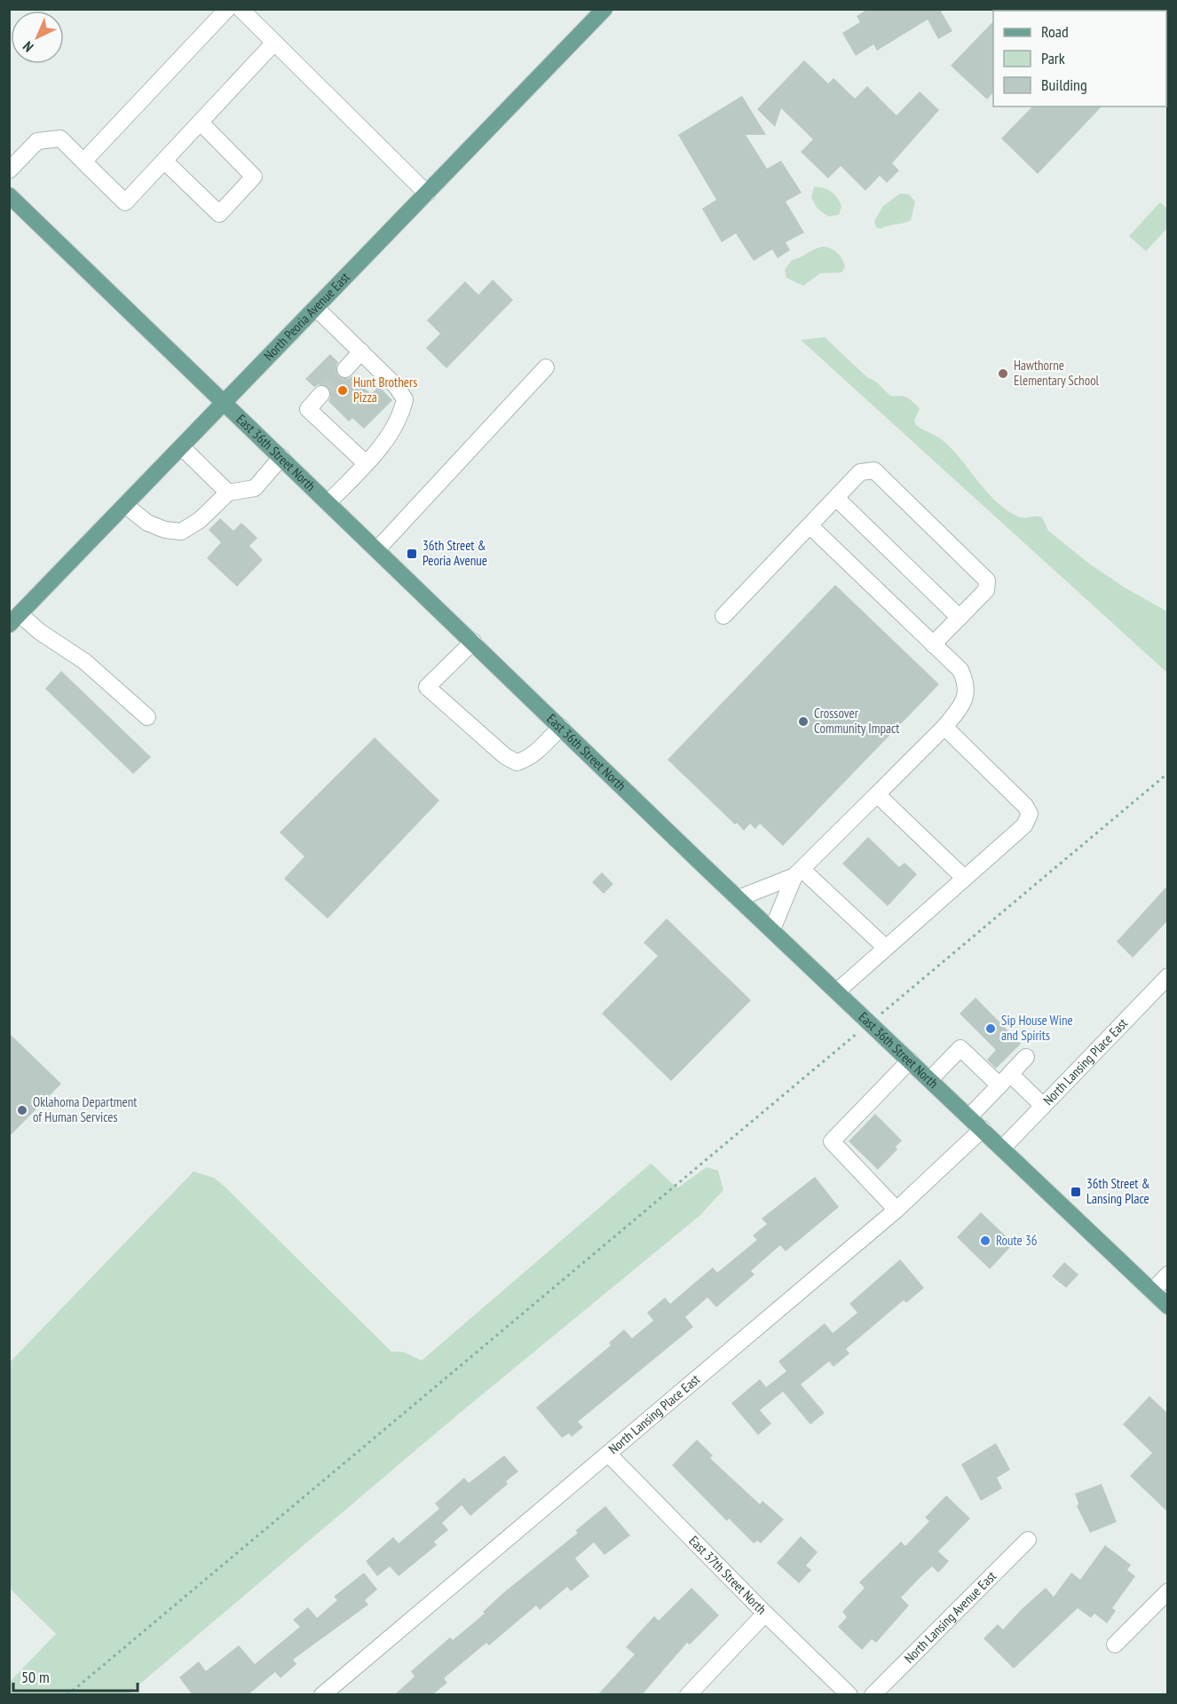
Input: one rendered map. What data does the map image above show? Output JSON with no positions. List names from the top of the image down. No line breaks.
{"streets":{"main road":["North Peoria Avenue East","East 36th Street North"],"street":["North Lansing Place East","East 37th Street North","North Lansing Avenue East"]},"crossings":[["North Peoria Avenue East","East 36th Street North"],["East 36th Street North","North Lansing Place East"],["North Lansing Place East","East 37th Street North"]],"places":{"other":["Hawthorne Elementary School","Hunt Brothers Pizza","Crossover Community Impact","Sip House Wine and Spirits","Oklahoma Department of Human Services","Route 36"],"transit":["36th Street & Peoria Avenue","36th Street & Lansing Place"]},"legend":["Road","Park","Building"],"scale_bar":"50 m","north":"bottom left"}
